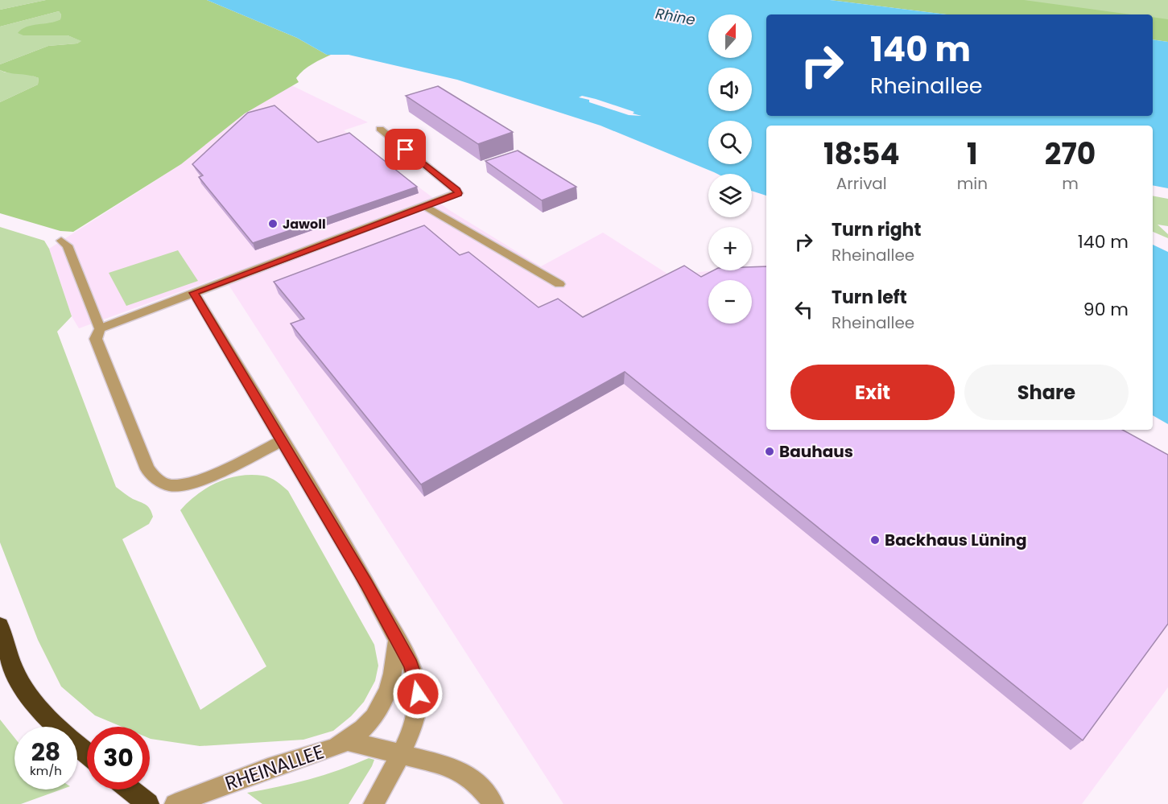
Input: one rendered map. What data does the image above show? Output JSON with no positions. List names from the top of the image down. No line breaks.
{"streets":{"street":["RHEINALLEE"]},"water":["Rhine"],"places":["Jawoll","Bauhaus","Backhaus Lüning"],"north":"top","page":{"map_buttons":["+","−"],"turn":["140 m","Rheinallee"],"eta":["18:54","Arrival","1","min","270","m"],"list":[{"name":"Turn right","note":"Rheinallee","value":"140 m"},{"name":"Turn left","note":"Rheinallee","value":"90 m"}],"buttons":["Exit","Share"],"speed":"28 km/h","limit":"30"}}
